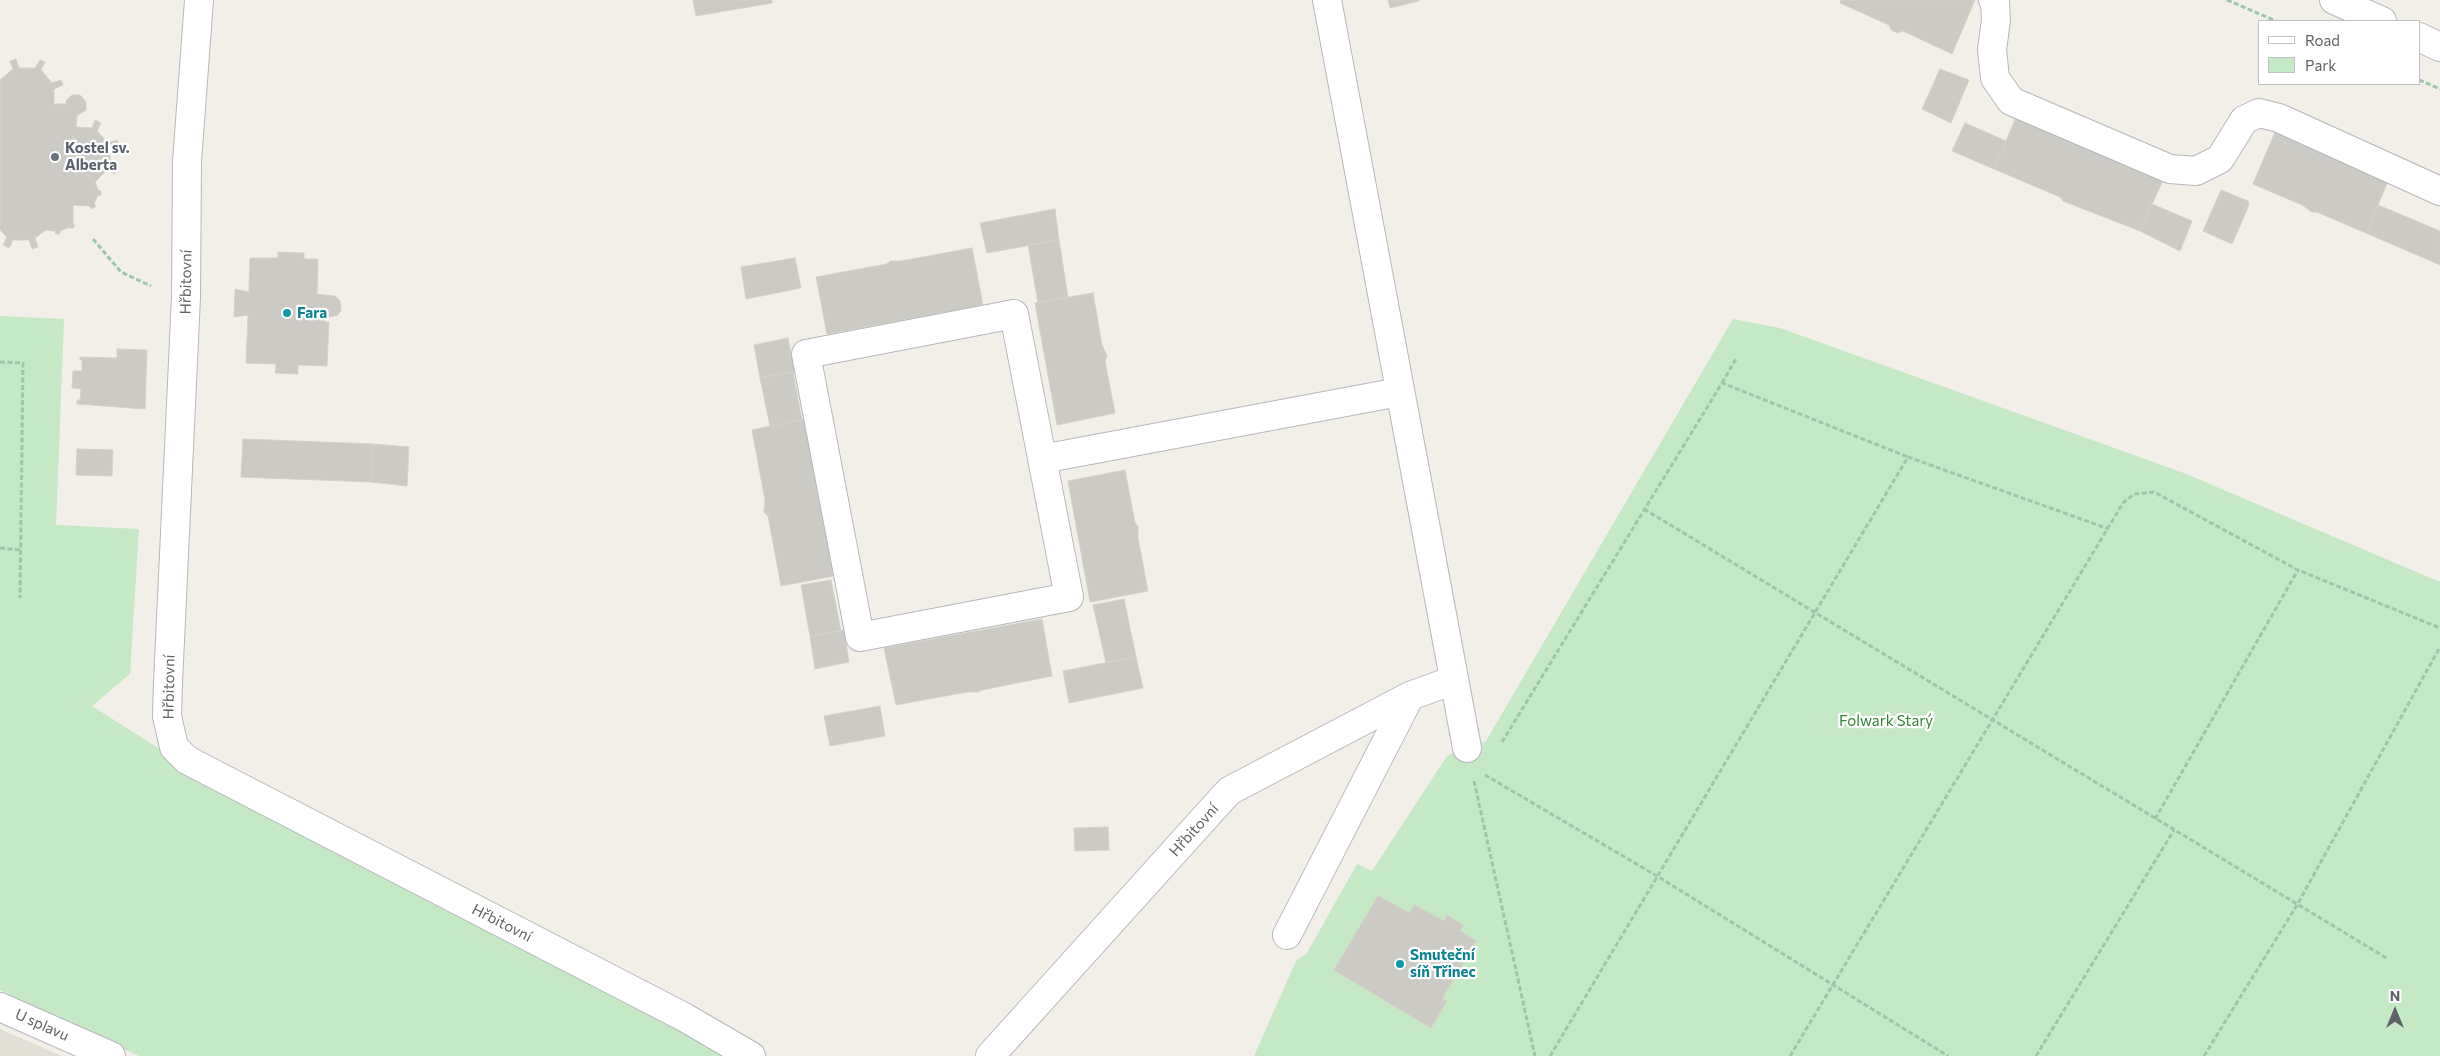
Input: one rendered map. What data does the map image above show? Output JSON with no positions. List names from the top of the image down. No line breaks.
{"streets":{"street":["Hřbitovní","U splavu"]},"parks":["Folwark Starý"],"places":["Kostel sv. Alberta","Fara","Smuteční síň Třinec"],"legend":["Road","Park"],"north":"top"}
